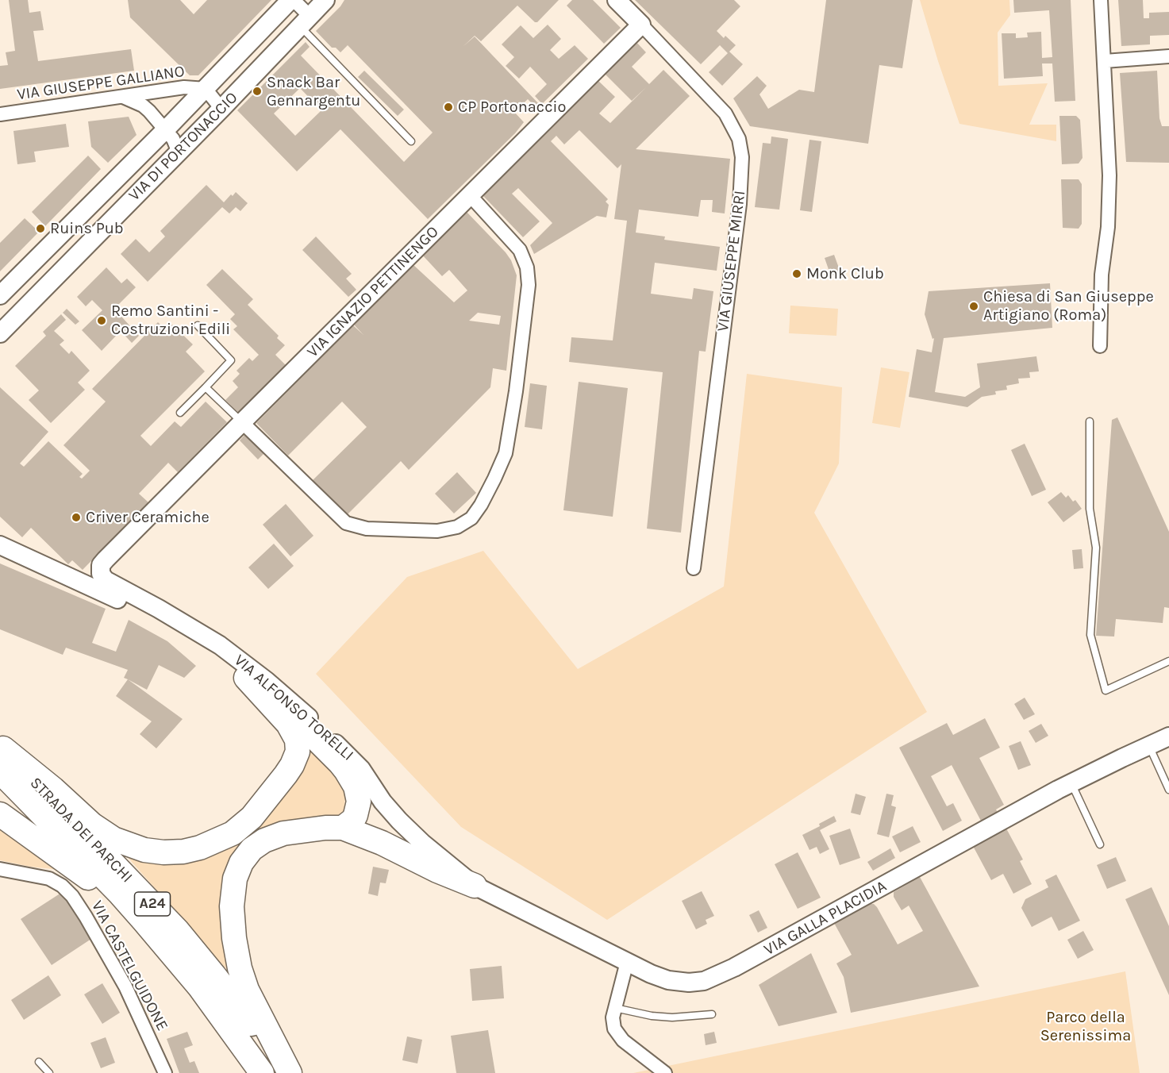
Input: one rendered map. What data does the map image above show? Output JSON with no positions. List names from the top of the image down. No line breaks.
{"streets":{"highway":["STRADA DEI PARCHI","A24"],"main road":["VIA DI PORTONACCIO","VIA GIUSEPPE MIRRI","VIA IGNAZIO PETTINENGO","VIA ALFONSO TORELLI","VIA GALLA PLACIDIA"],"street":["VIA GIUSEPPE GALLIANO","VIA CASTELGUIDONE"]},"crossings":[["VIA GIUSEPPE GALLIANO","VIA DI PORTONACCIO"],["VIA GIUSEPPE MIRRI","VIA IGNAZIO PETTINENGO"],["VIA IGNAZIO PETTINENGO","VIA ALFONSO TORELLI"],["VIA ALFONSO TORELLI","VIA GALLA PLACIDIA"]],"parks":["Parco della Serenissima"],"places":["Snack Bar Gennargentu","CP Portonaccio","Ruins Pub","Monk Club","Chiesa di San Giuseppe Artigiano (Roma)","Remo Santini - Costruzioni Edili","Criver Ceramiche"]}
